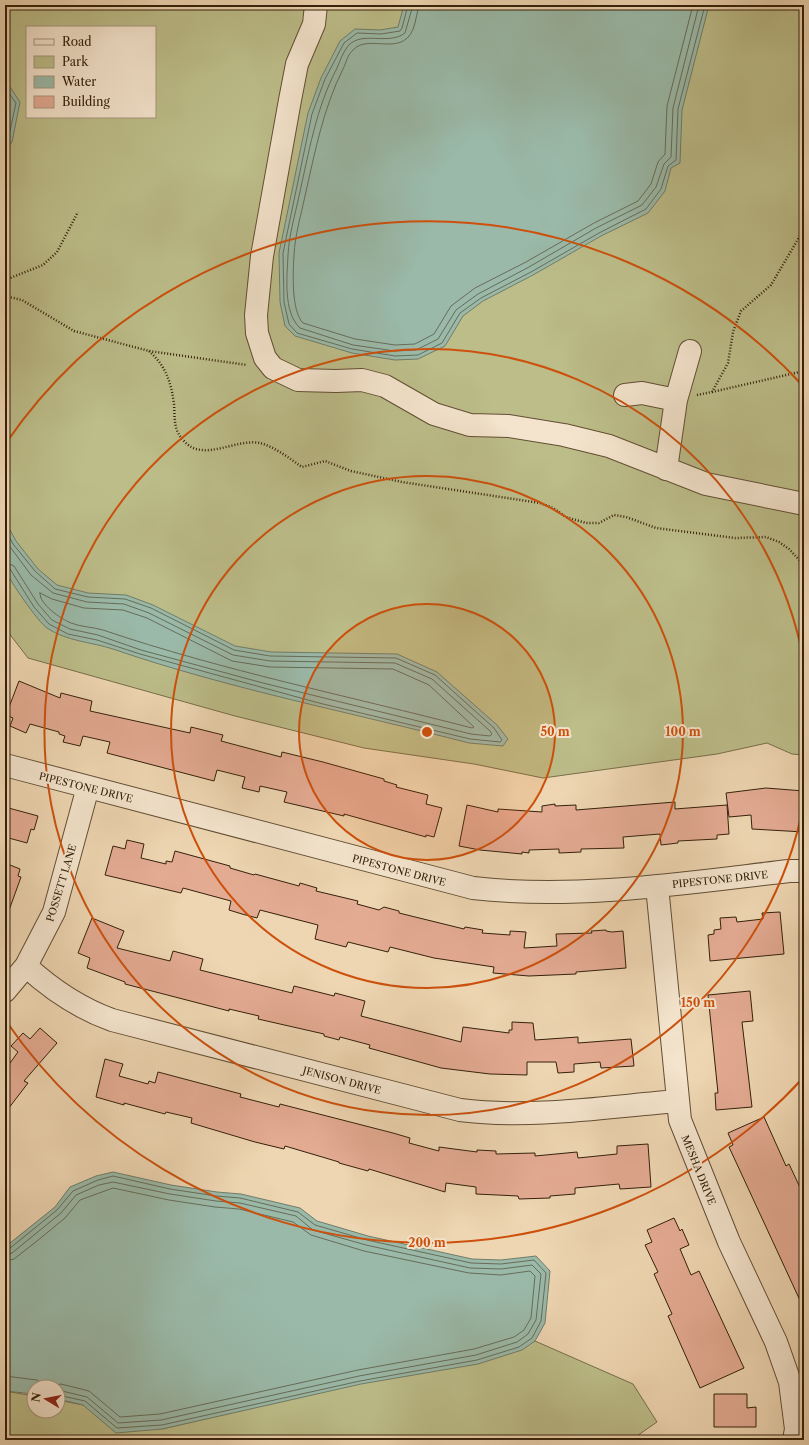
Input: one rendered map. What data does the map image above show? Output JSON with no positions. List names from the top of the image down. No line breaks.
{"streets":{"street":["PIPESTONE DRIVE","POSSETT LANE","JENISON DRIVE","MESHA DRIVE"]},"crossings":[["PIPESTONE DRIVE","POSSETT LANE"],["PIPESTONE DRIVE","MESHA DRIVE"],["POSSETT LANE","JENISON DRIVE"],["JENISON DRIVE","MESHA DRIVE"]],"legend":["Road","Park","Water","Building"],"north":"left","rings":["50 m","100 m","150 m","200 m"]}
